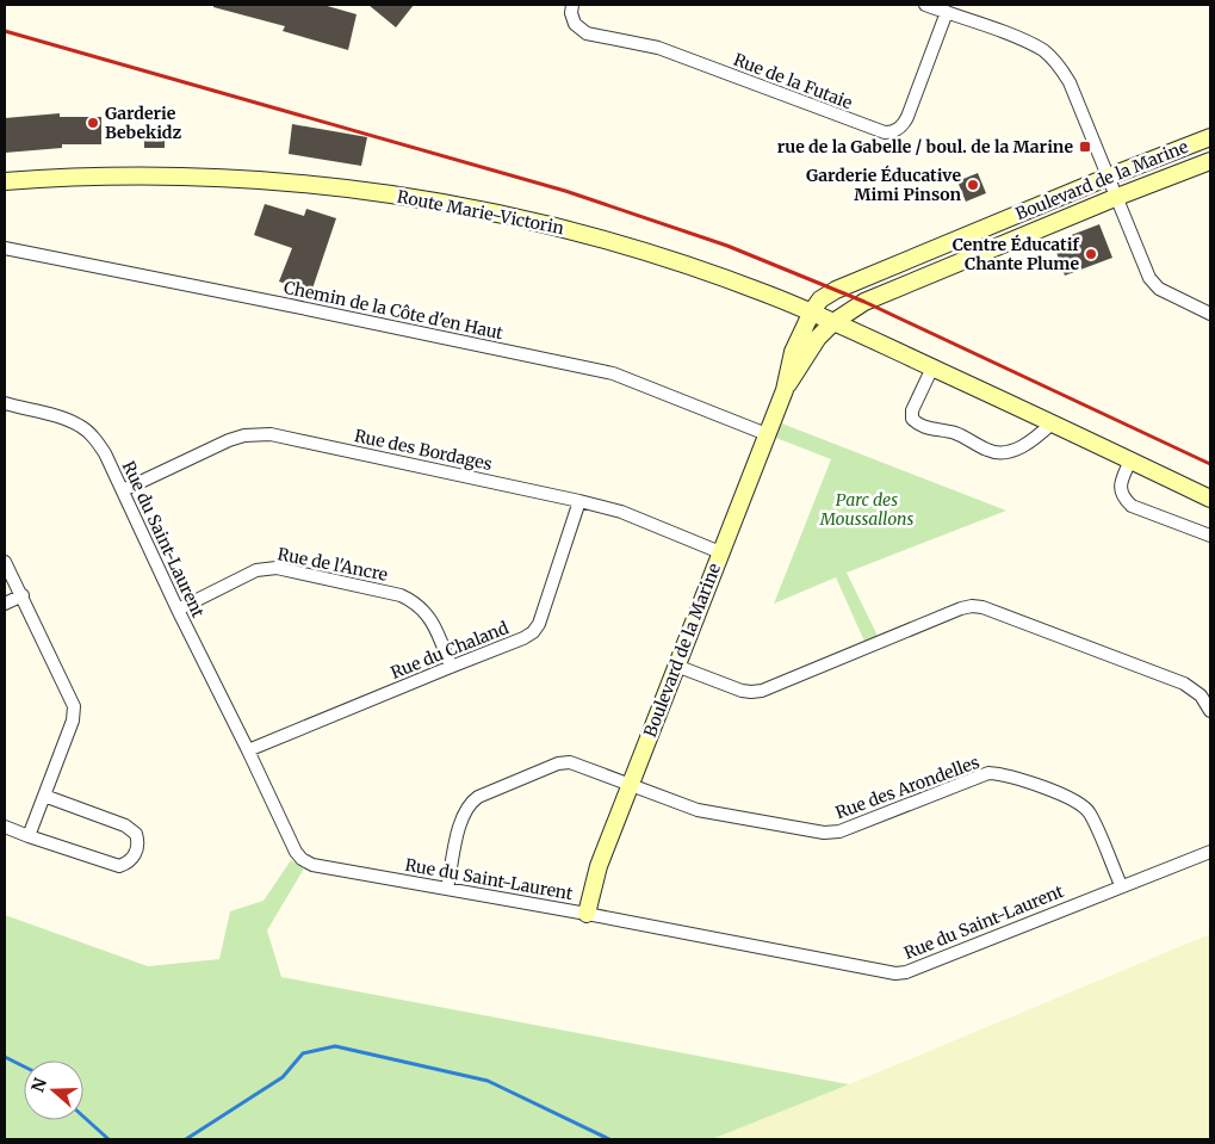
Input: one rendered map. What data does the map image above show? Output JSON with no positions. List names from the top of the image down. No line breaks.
{"streets":{"street":["Rue de la Futaie","Boulevard de la Marine","Route Marie-Victorin","Chemin de la Côte d'en Haut","Rue des Bordages","Rue du Saint-Laurent","Rue de l'Ancre","Rue du Chaland","Rue des Arondelles"]},"crossings":[["Boulevard de la Marine","Route Marie-Victorin"],["Boulevard de la Marine","Chemin de la Côte d'en Haut"],["Boulevard de la Marine","Rue des Bordages"],["Boulevard de la Marine","Rue du Saint-Laurent"],["Boulevard de la Marine","Rue des Arondelles"],["Rue des Bordages","Rue du Saint-Laurent"],["Rue des Bordages","Rue du Chaland"],["Rue du Saint-Laurent","Rue de l'Ancre"],["Rue du Saint-Laurent","Rue du Chaland"],["Rue du Saint-Laurent","Rue des Arondelles"],["Rue de l'Ancre","Rue du Chaland"]],"parks":["Parc des Moussallons"],"places":{"other":["Garderie Bebekidz","Garderie Éducative Mimi Pinson","Centre Éducatif Chante Plume"],"transit":["rue de la Gabelle / boul. de la Marine"]},"north":"left"}
